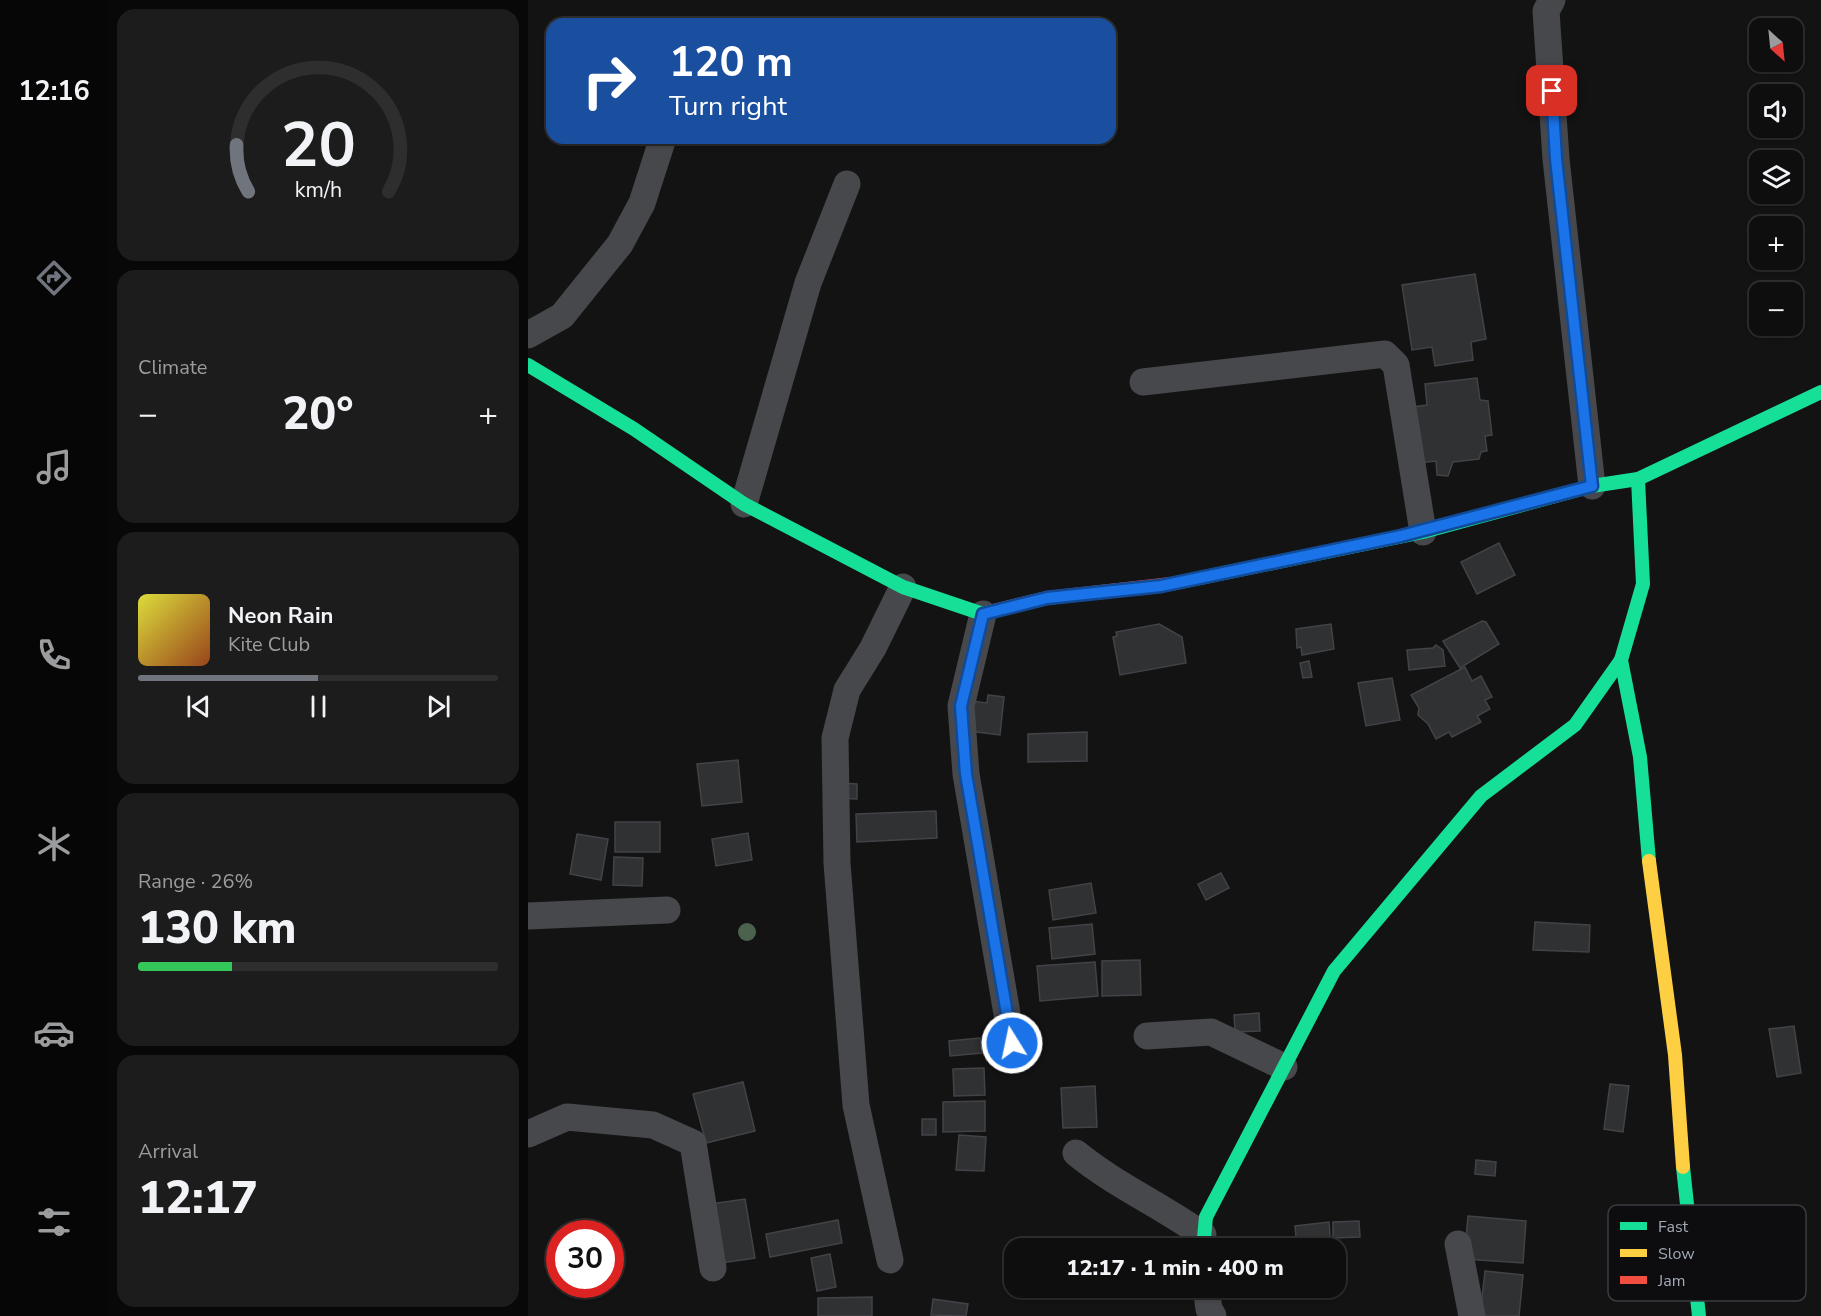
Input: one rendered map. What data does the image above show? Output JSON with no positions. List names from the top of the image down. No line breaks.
{"legend":["Fast","Slow","Jam"],"north":"bottom right","page":{"tabs":"12:16","map_buttons":["+","−"],"turn":["120 m","Turn right"],"tile":["Climate",["Range · 26%","130 km"],["Arrival","12:17"]],"heat":["−","20°","+"],"song":["Neon Rain","Kite Club"],"limit":"30","trip":"12:17 · 1 min · 400 m","gauge":["20","km/h"]}}
